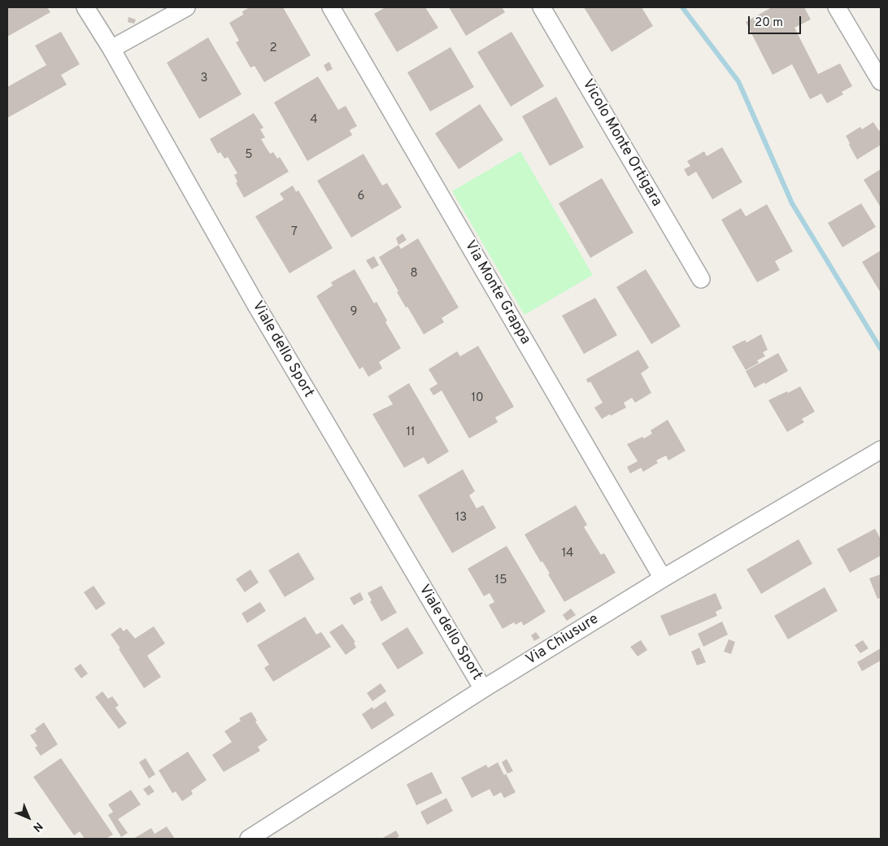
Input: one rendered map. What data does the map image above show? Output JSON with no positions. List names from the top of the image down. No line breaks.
{"streets":{"street":["Vicolo Monte Ortigara","Via Monte Grappa","Viale dello Sport","Via Chiusure"]},"crossings":[["Via Monte Grappa","Via Chiusure"],["Viale dello Sport","Via Chiusure"]],"house_numbers":["2","3","4","5","6","7","8","9","10","11","13","14","15"],"scale_bar":"20 m","north":"bottom right"}
